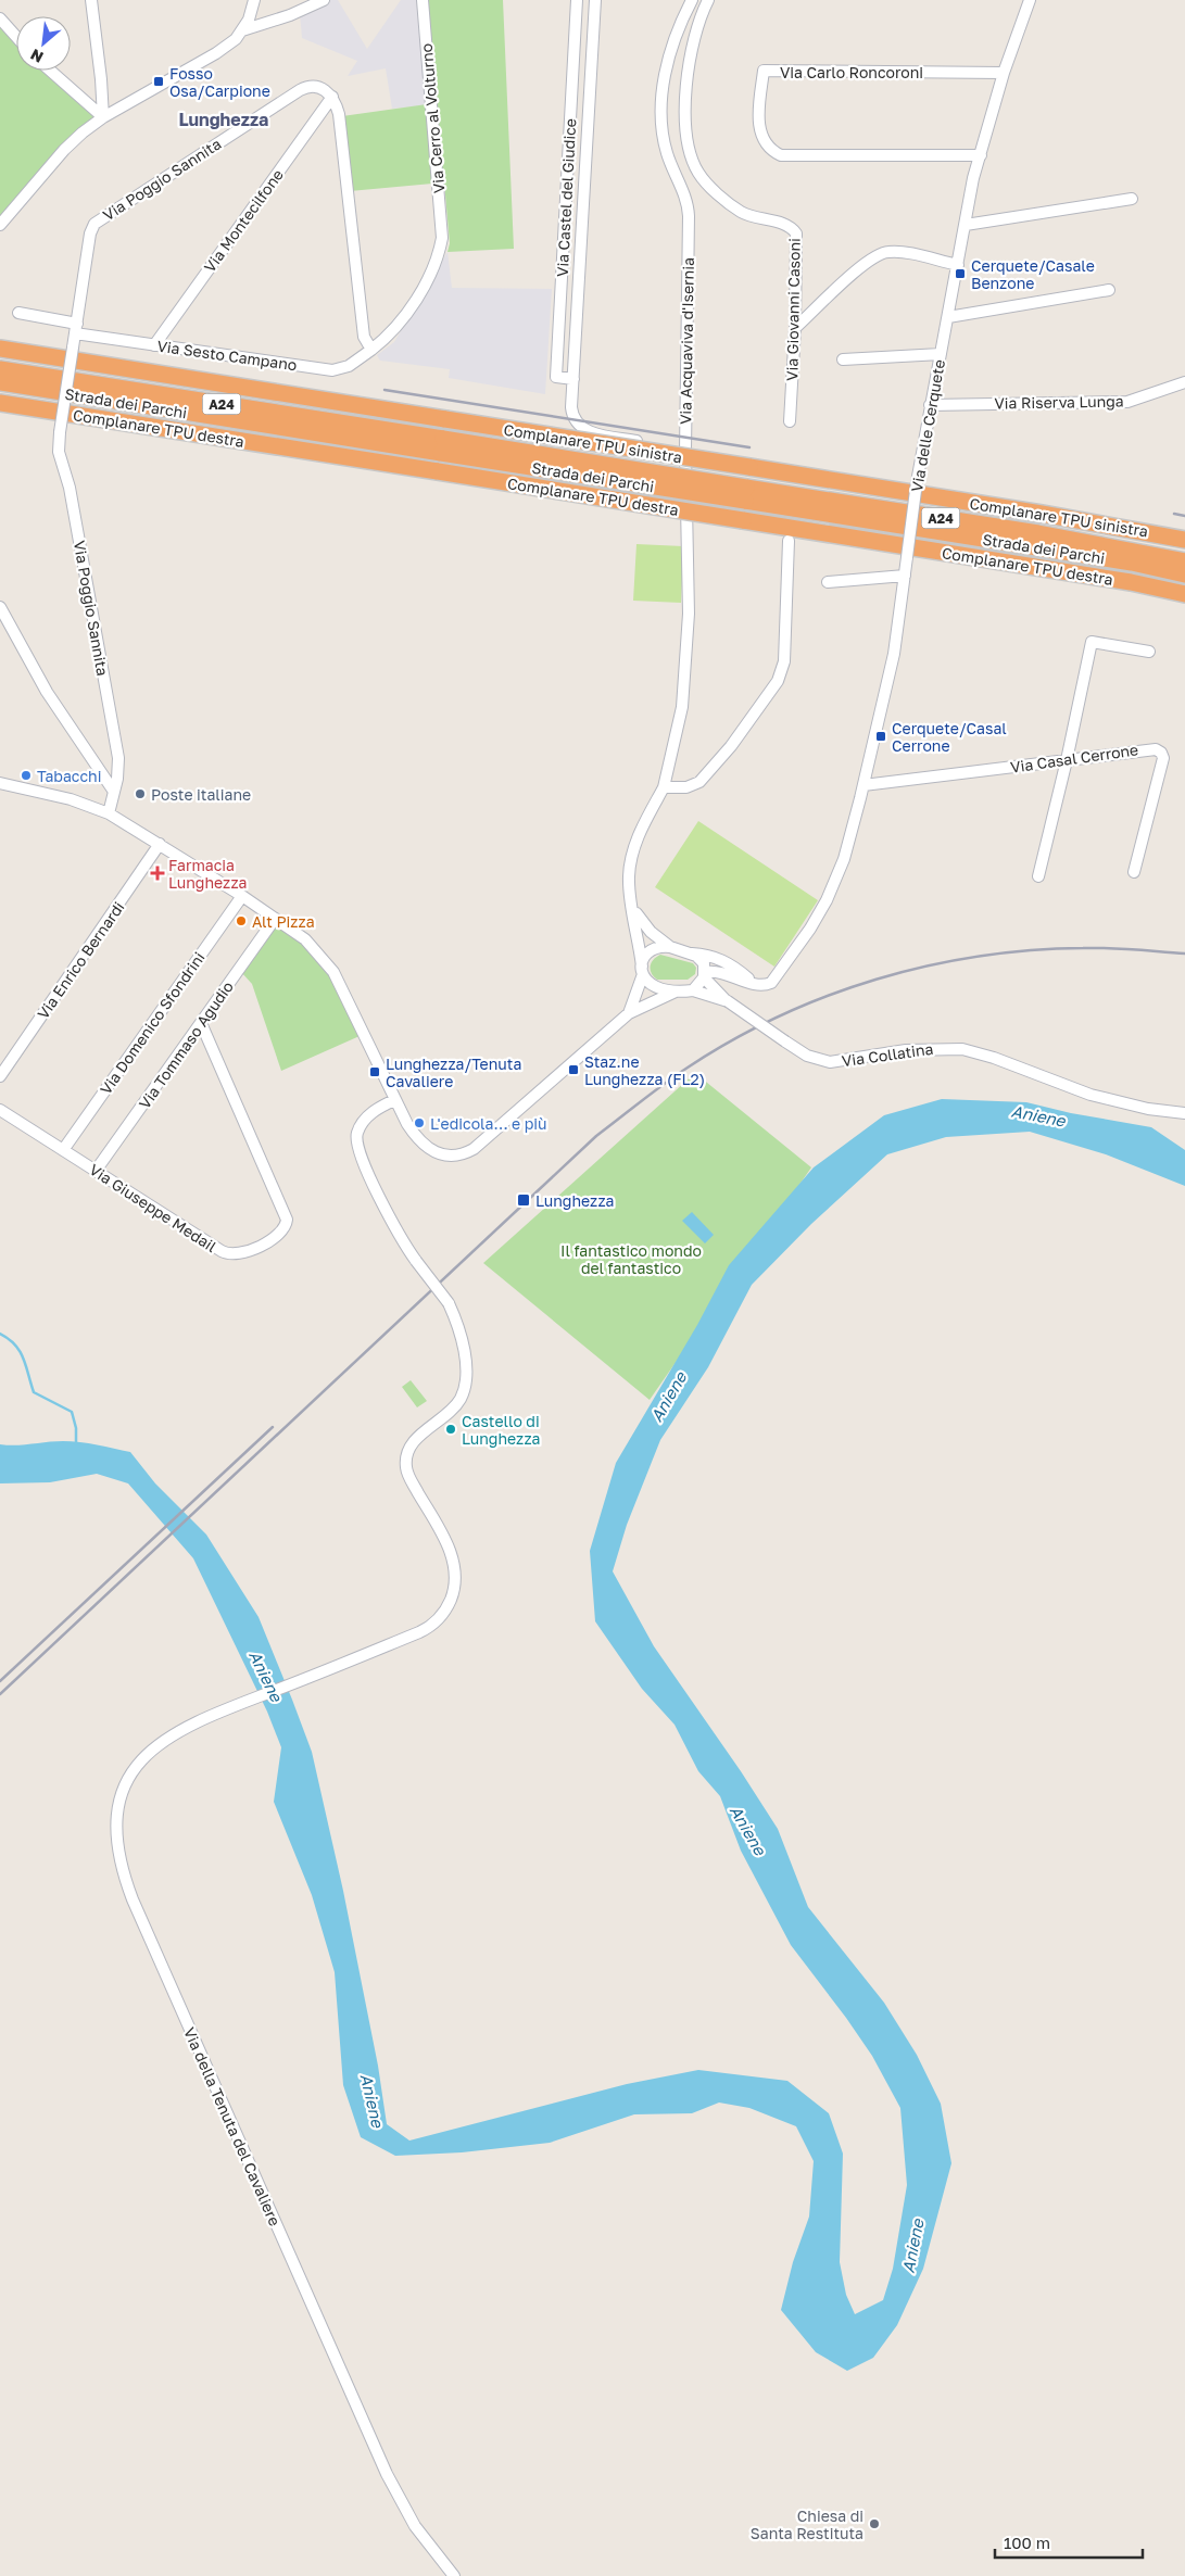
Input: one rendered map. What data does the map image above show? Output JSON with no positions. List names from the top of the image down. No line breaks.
{"streets":{"highway":["Strada dei Parchi","A24","Complanare TPU destra","Complanare TPU sinistra"],"street":["Via Carlo Roncoroni","Via Cerro al Volturno","Via Poggio Sannita","Via Castel del Giudice","Via Montecilfone","Via Giovanni Casoni","Via Acquaviva d'Isernia","Via Sesto Campano","Via Riserva Lunga","Via delle Cerquete","Via Casal Cerrone","Via Enrico Bernardi","Via Domenico Sfondrini","Via Tommaso Agudio","Via Collatina","Via Giuseppe Medail","Via della Tenuta del Cavaliere"]},"crossings":[["Via Carlo Roncoroni","Via delle Cerquete"],["Via Cerro al Volturno","Via Sesto Campano"],["Via Poggio Sannita","Via Montecilfone"],["Via Poggio Sannita","Via Sesto Campano"],["Via Castel del Giudice","Via Acquaviva d'Isernia"],["Via Montecilfone","Via Sesto Campano"],["Via Riserva Lunga","Via delle Cerquete"],["Via delle Cerquete","Via Casal Cerrone"],["Via Domenico Sfondrini","Via Giuseppe Medail"],["Via Tommaso Agudio","Via Giuseppe Medail"]],"districts":["Lunghezza"],"water":["Aniene"],"parks":["Il fantastico mondo del fantastico"],"places":{"transit":["Fosso Osa/Carpione","Cerquete/Casale Benzone","Cerquete/Casal Cerrone","Staz.ne Lunghezza (FL2)","Lunghezza/Tenuta Cavaliere","Lunghezza"],"other":["Tabacchi","Poste italiane","Alt Pizza","L'edicola… e più","Castello di Lunghezza","Chiesa di Santa Restituta"],"health":["Farmacia Lunghezza"]},"scale_bar":"100 m","north":"bottom left"}
